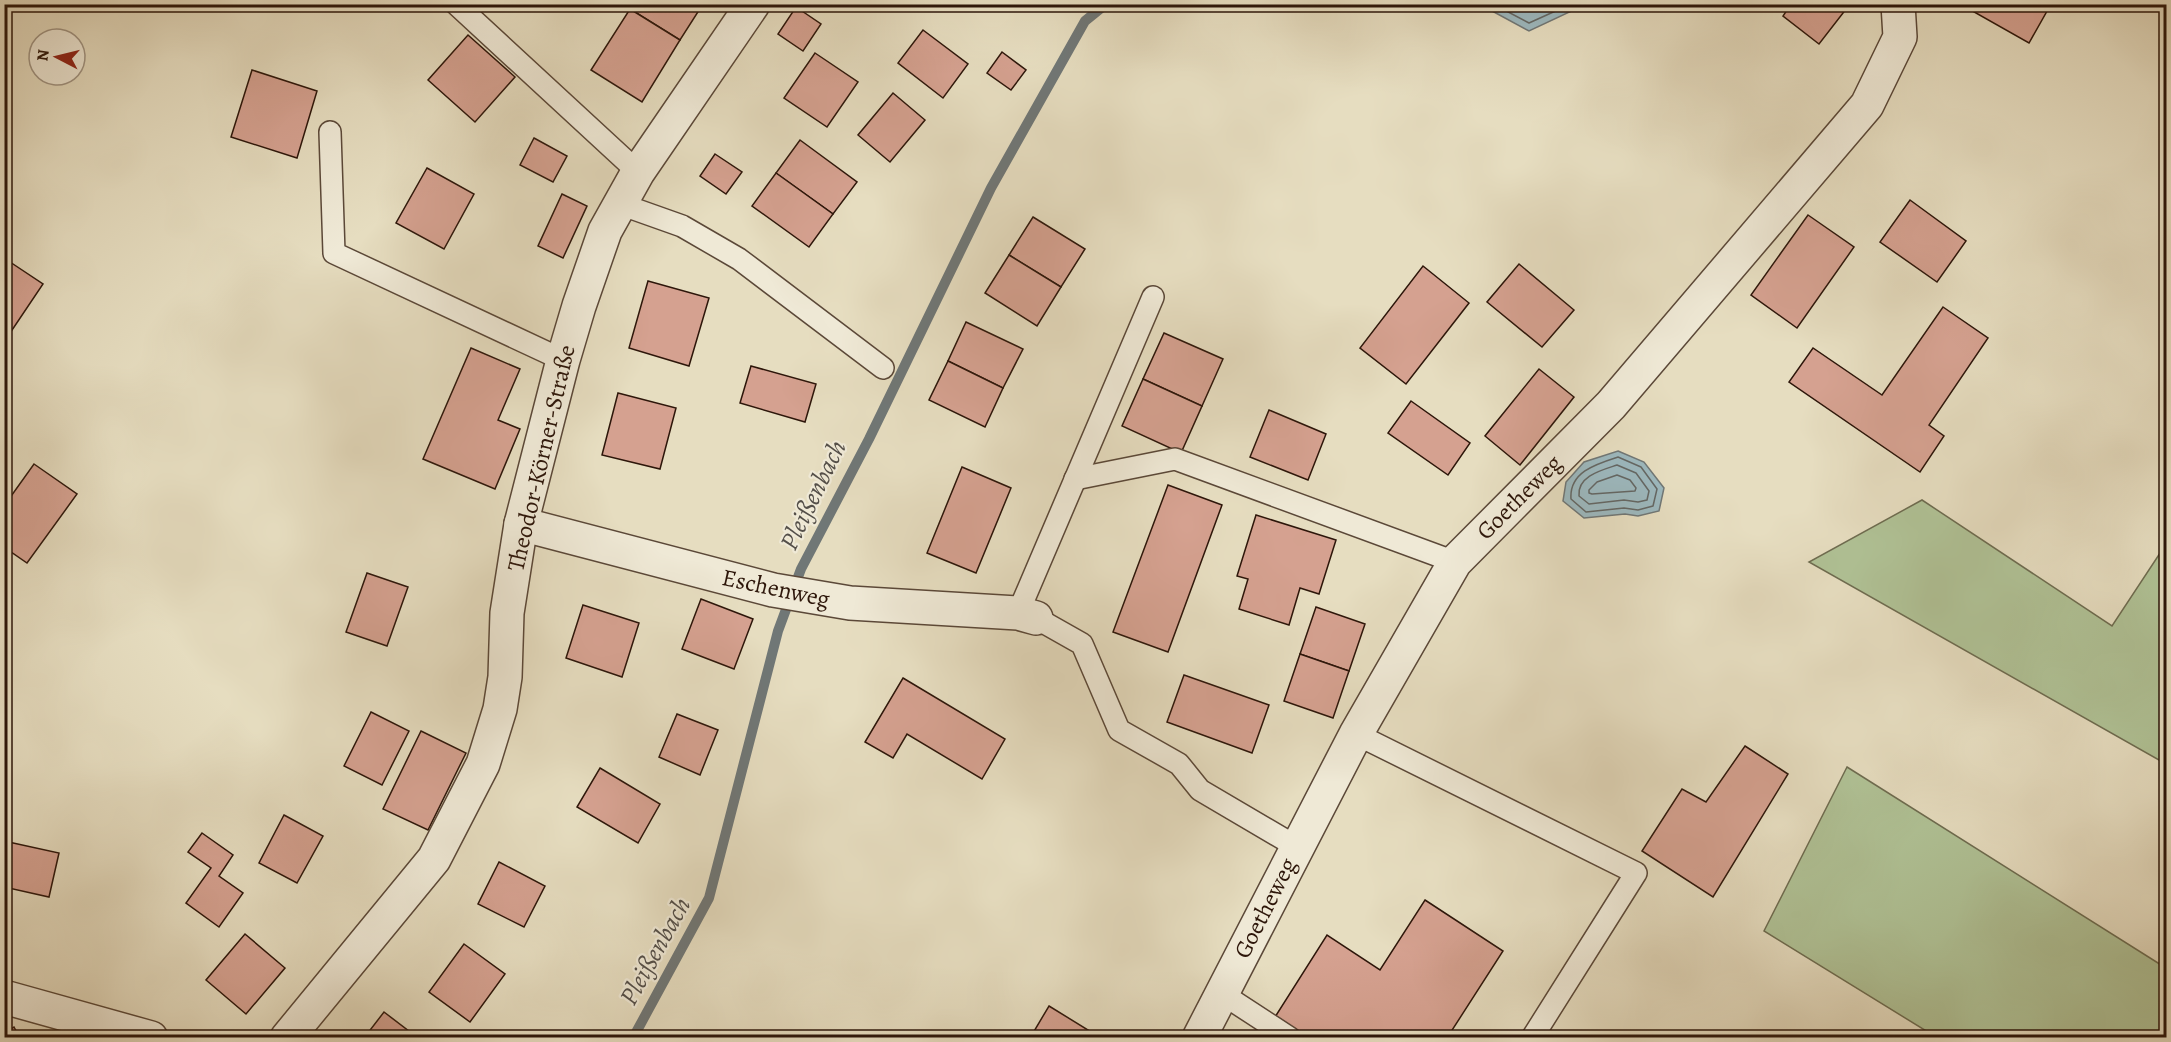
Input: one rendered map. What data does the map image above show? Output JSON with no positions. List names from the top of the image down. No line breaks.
{"streets":{"street":["Theodor-Körner-Straße","Goetheweg","Eschenweg"]},"crossings":[["Theodor-Körner-Straße","Eschenweg"]],"water":["Pleißenbach"],"north":"left"}
